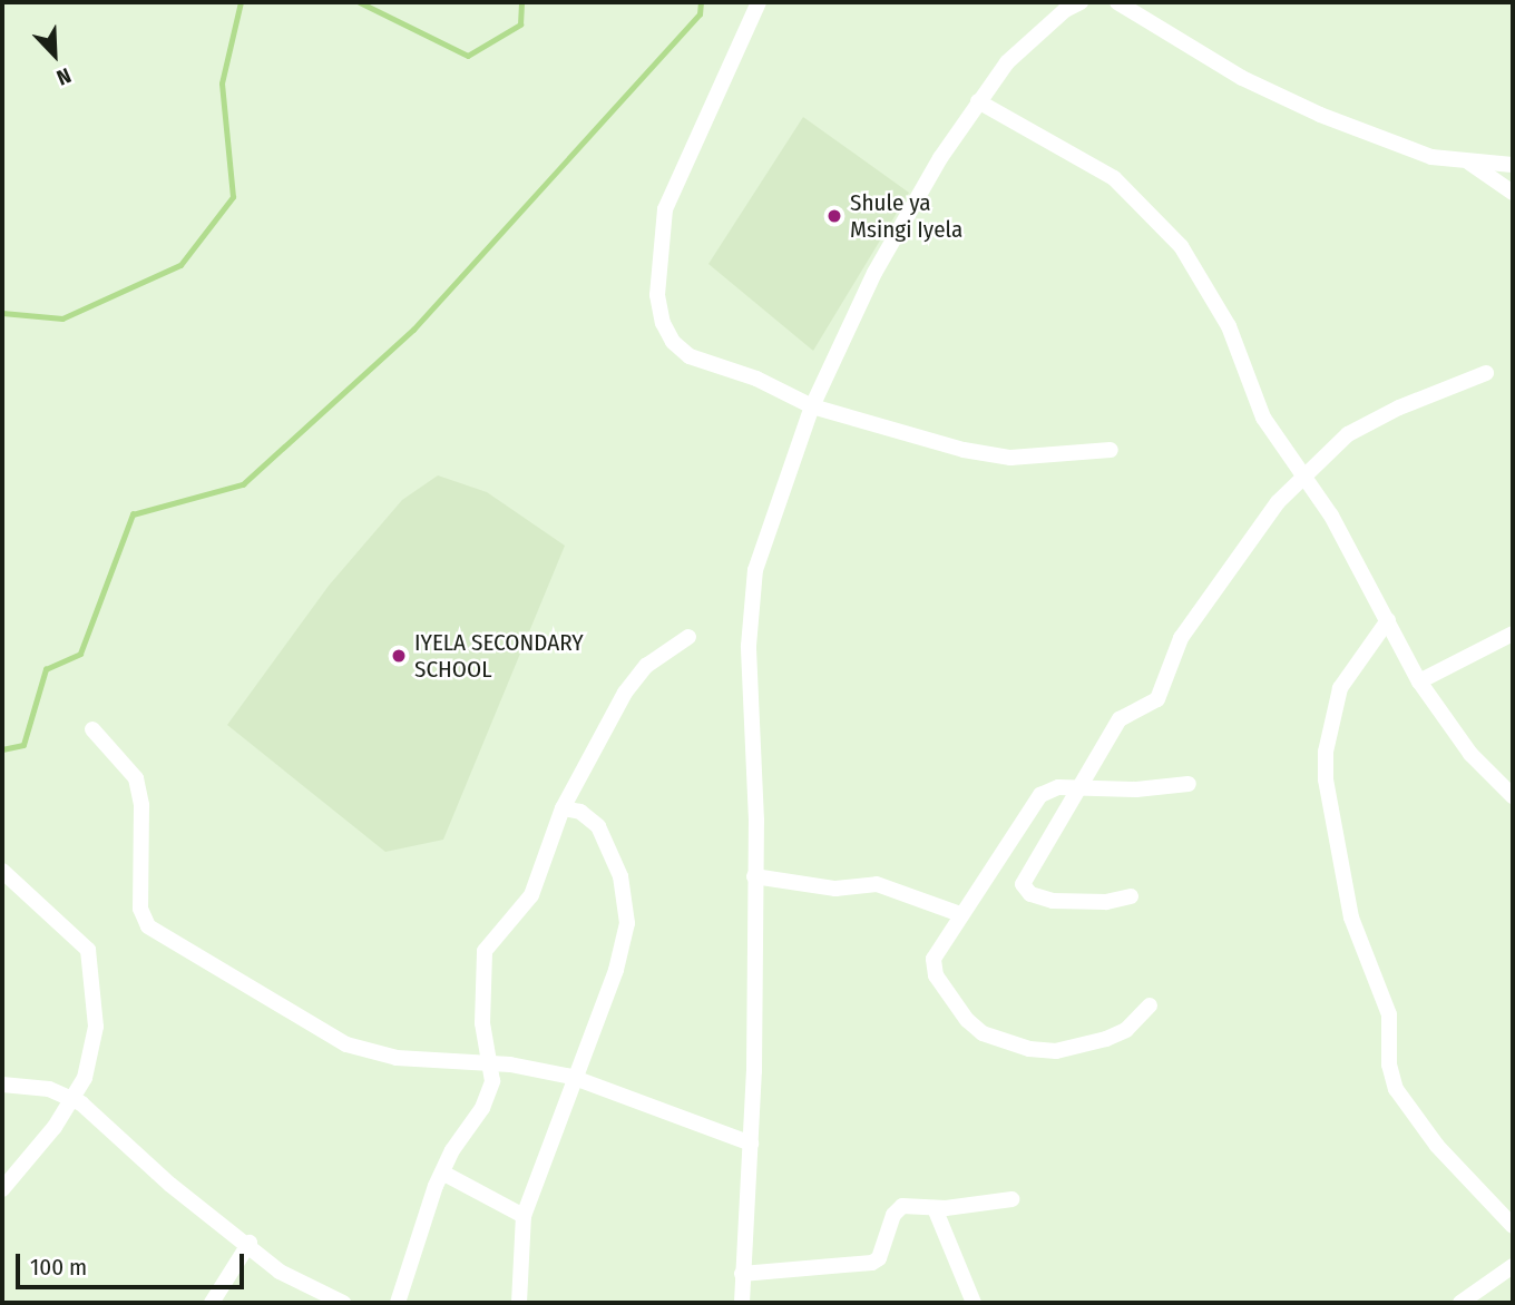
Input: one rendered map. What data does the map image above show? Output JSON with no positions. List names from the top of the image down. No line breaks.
{"places":["Shule ya Msingi Iyela","IYELA SECONDARY SCHOOL"],"scale_bar":"100 m","north":"bottom right"}
